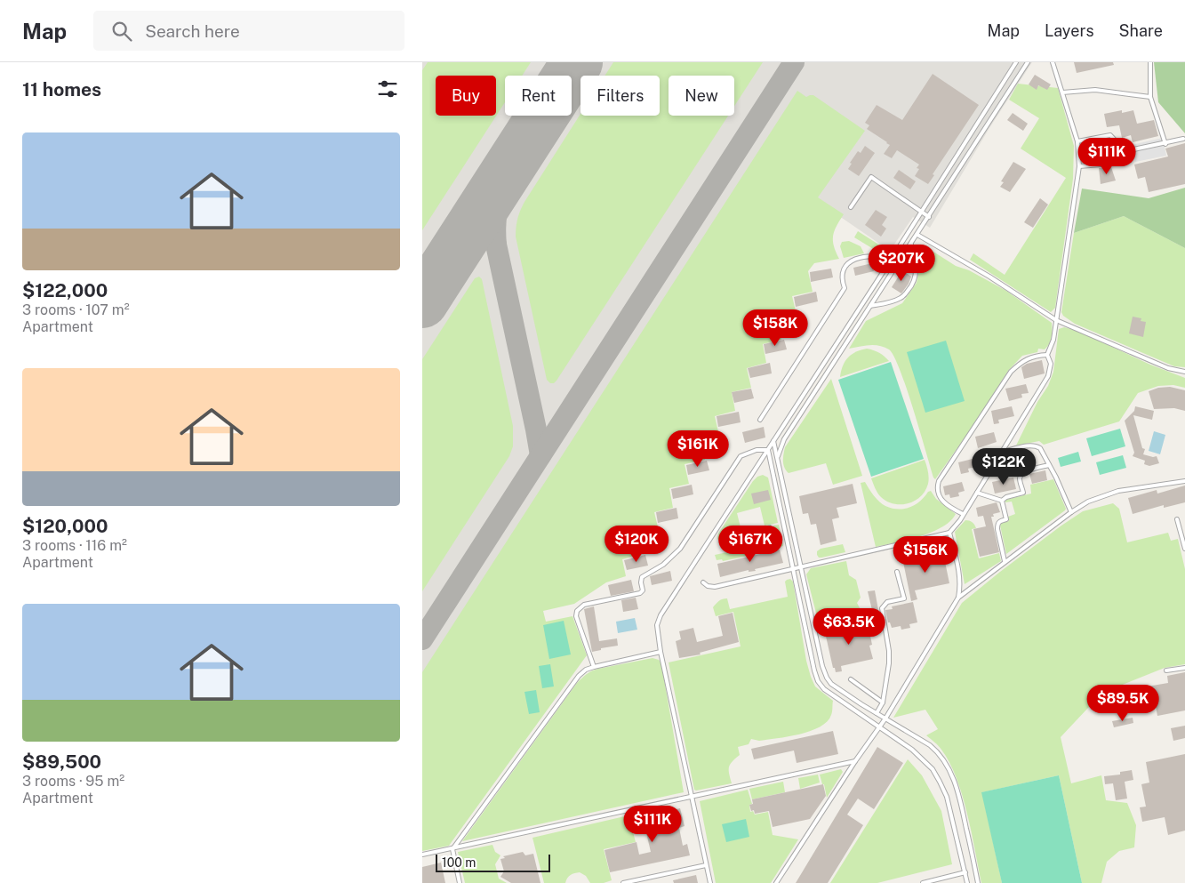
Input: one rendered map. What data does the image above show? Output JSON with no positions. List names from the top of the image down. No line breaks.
{"scale_bar":"100 m","page":{"header":"Map","search":"Search here","nav":["Map","Layers","Share"],"heading":"11 homes","chip":["Buy","Rent","Filters","New"],"list":[{"name":"$122,000","note":"3 rooms · 107 m² · Apartment"},{"name":"$120,000","note":"3 rooms · 116 m² · Apartment"},{"name":"$89,500","note":"3 rooms · 95 m² · Apartment"}],"price":["$111K","$207K","$158K","$161K","$122K","$120K","$167K","$156K","$63.5K","$89.5K","$111K"],"scale":"100 m"}}
